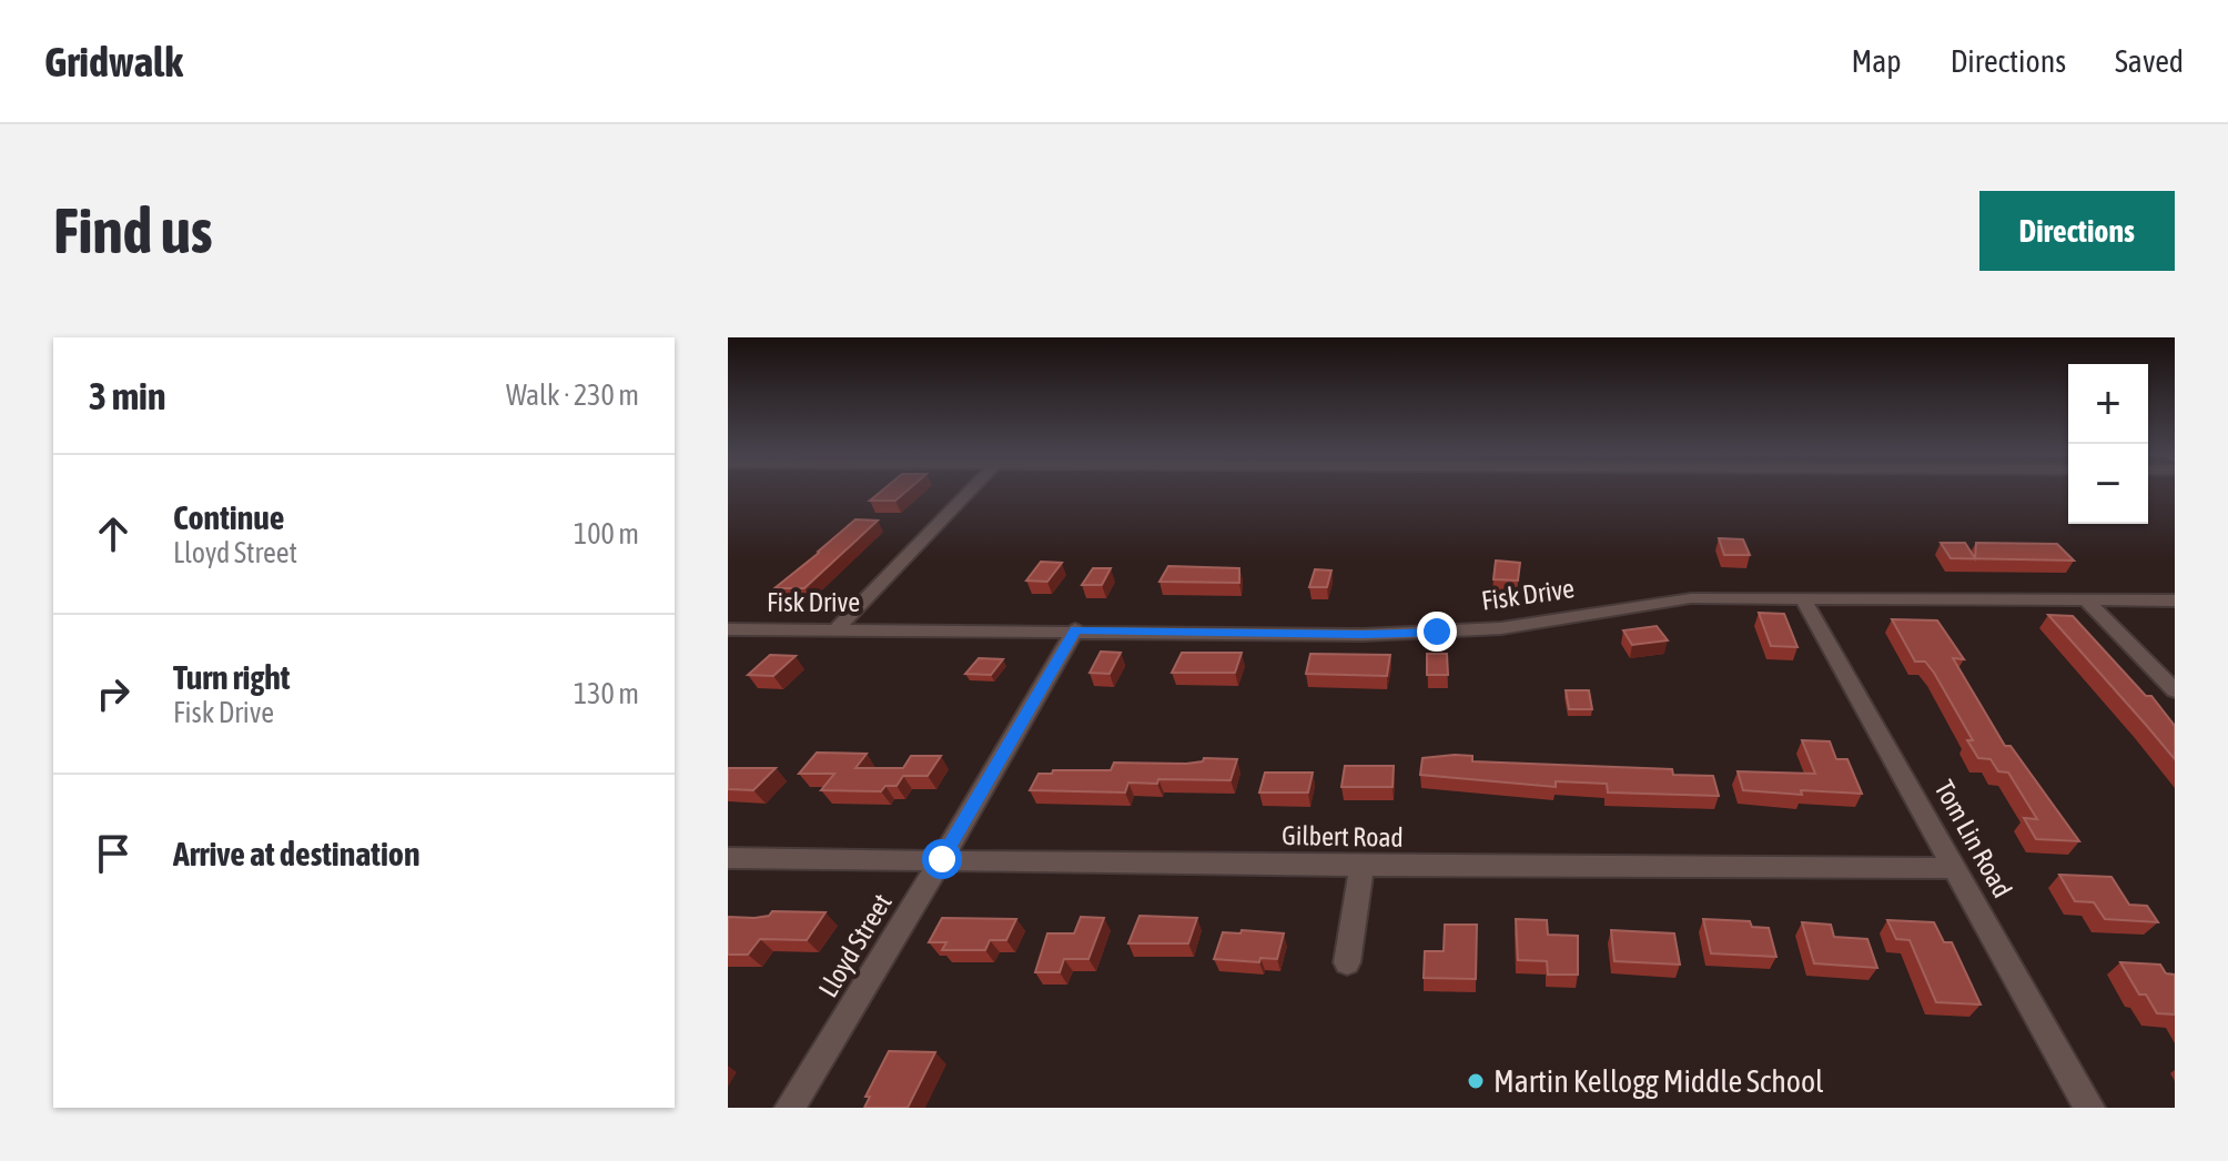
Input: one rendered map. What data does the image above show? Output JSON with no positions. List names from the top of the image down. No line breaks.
{"streets":{"street":["Fisk Drive","Gilbert Road","Tom Lin Road","Lloyd Street"]},"crossings":[["Fisk Drive","Tom Lin Road"],["Fisk Drive","Lloyd Street"],["Gilbert Road","Tom Lin Road"],["Gilbert Road","Lloyd Street"]],"places":["Martin Kellogg Middle School"],"page":{"header":"Gridwalk","nav":["Map","Directions","Saved"],"buttons":"Directions","title":"Find us","heading":["3 min","Walk · 230 m"],"map_buttons":["+","−"],"list":[["Continue","Lloyd Street","100 m"],["Turn right","Fisk Drive","130 m"],"Arrive at destination"]}}
